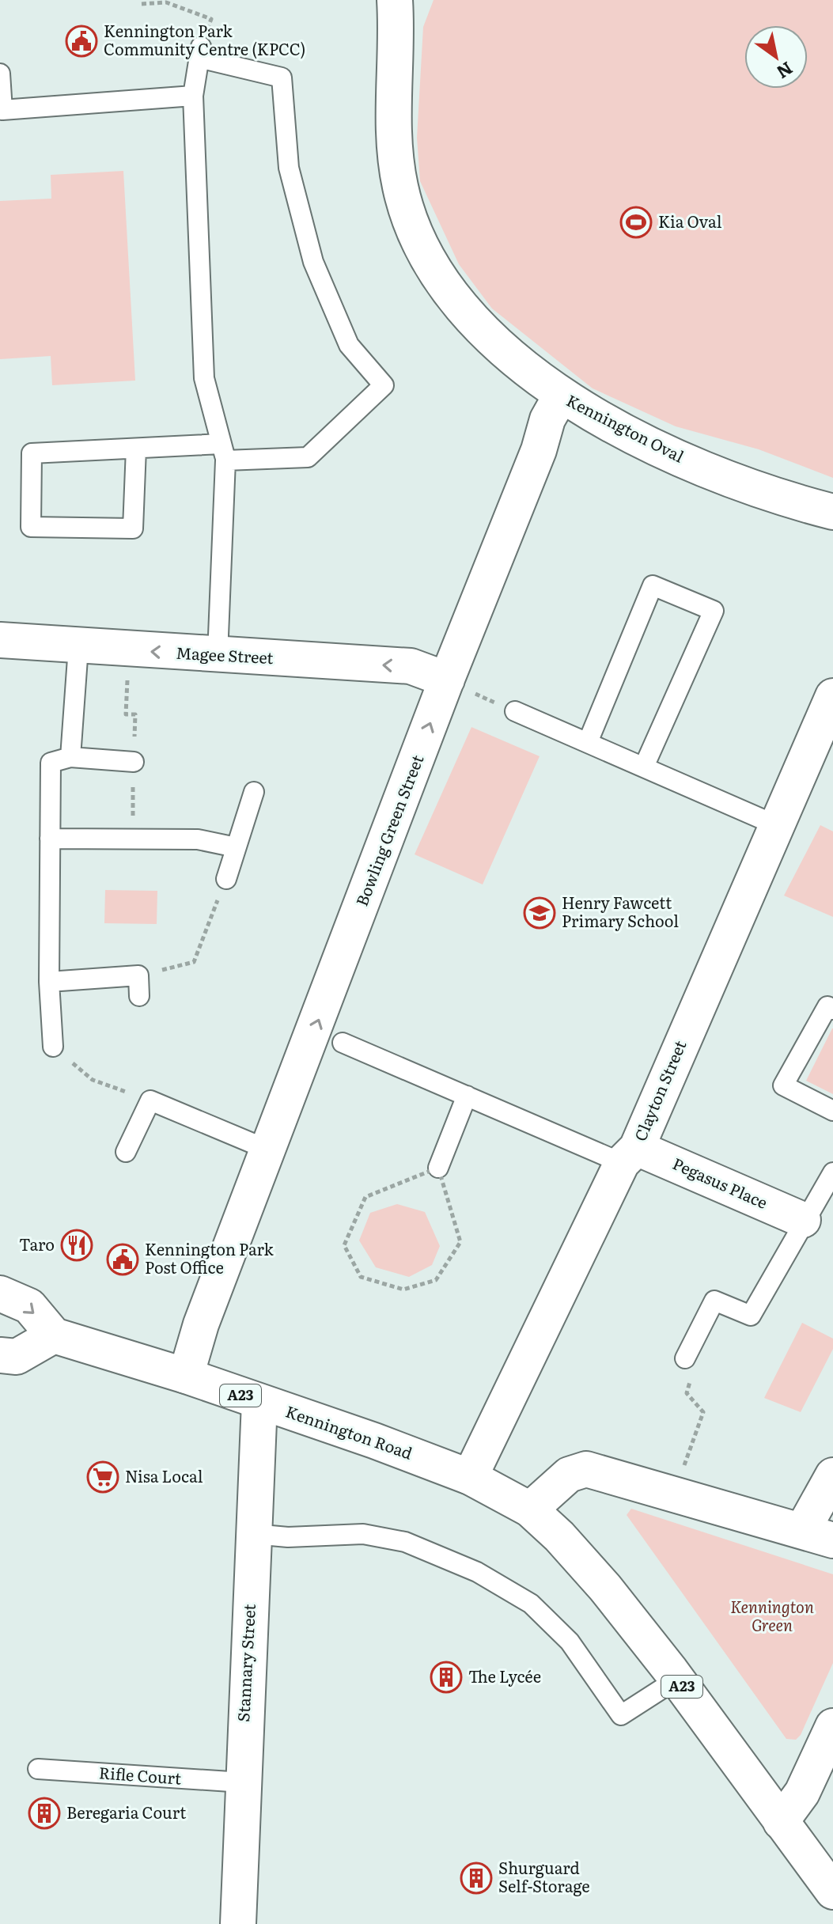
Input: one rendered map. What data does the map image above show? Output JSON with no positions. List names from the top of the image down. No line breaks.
{"streets":{"main road":["Kennington Oval","Magee Street","Bowling Green Street","Clayton Street","Pegasus Place","A23","Kennington Road","Stannary Street"],"lane":["Rifle Court"]},"crossings":[["Kennington Oval","Bowling Green Street"],["Magee Street","Bowling Green Street"],["Bowling Green Street","Kennington Road"],["Clayton Street","Pegasus Place"],["Clayton Street","Kennington Road"],["Kennington Road","Stannary Street"],["Stannary Street","Rifle Court"]],"one_way":["Magee Street","Bowling Green Street"],"parks":["Kennington Green"],"places":{"public building":["Kennington Park Community Centre (KPCC)","Kennington Park Post Office"],"sports":["Kia Oval"],"school or university":["Henry Fawcett Primary School"],"restaurant":["Taro"],"supermarket":["Nisa Local"],"building":["The Lycée","Beregaria Court","Shurguard Self-Storage"]},"north":"bottom right"}
